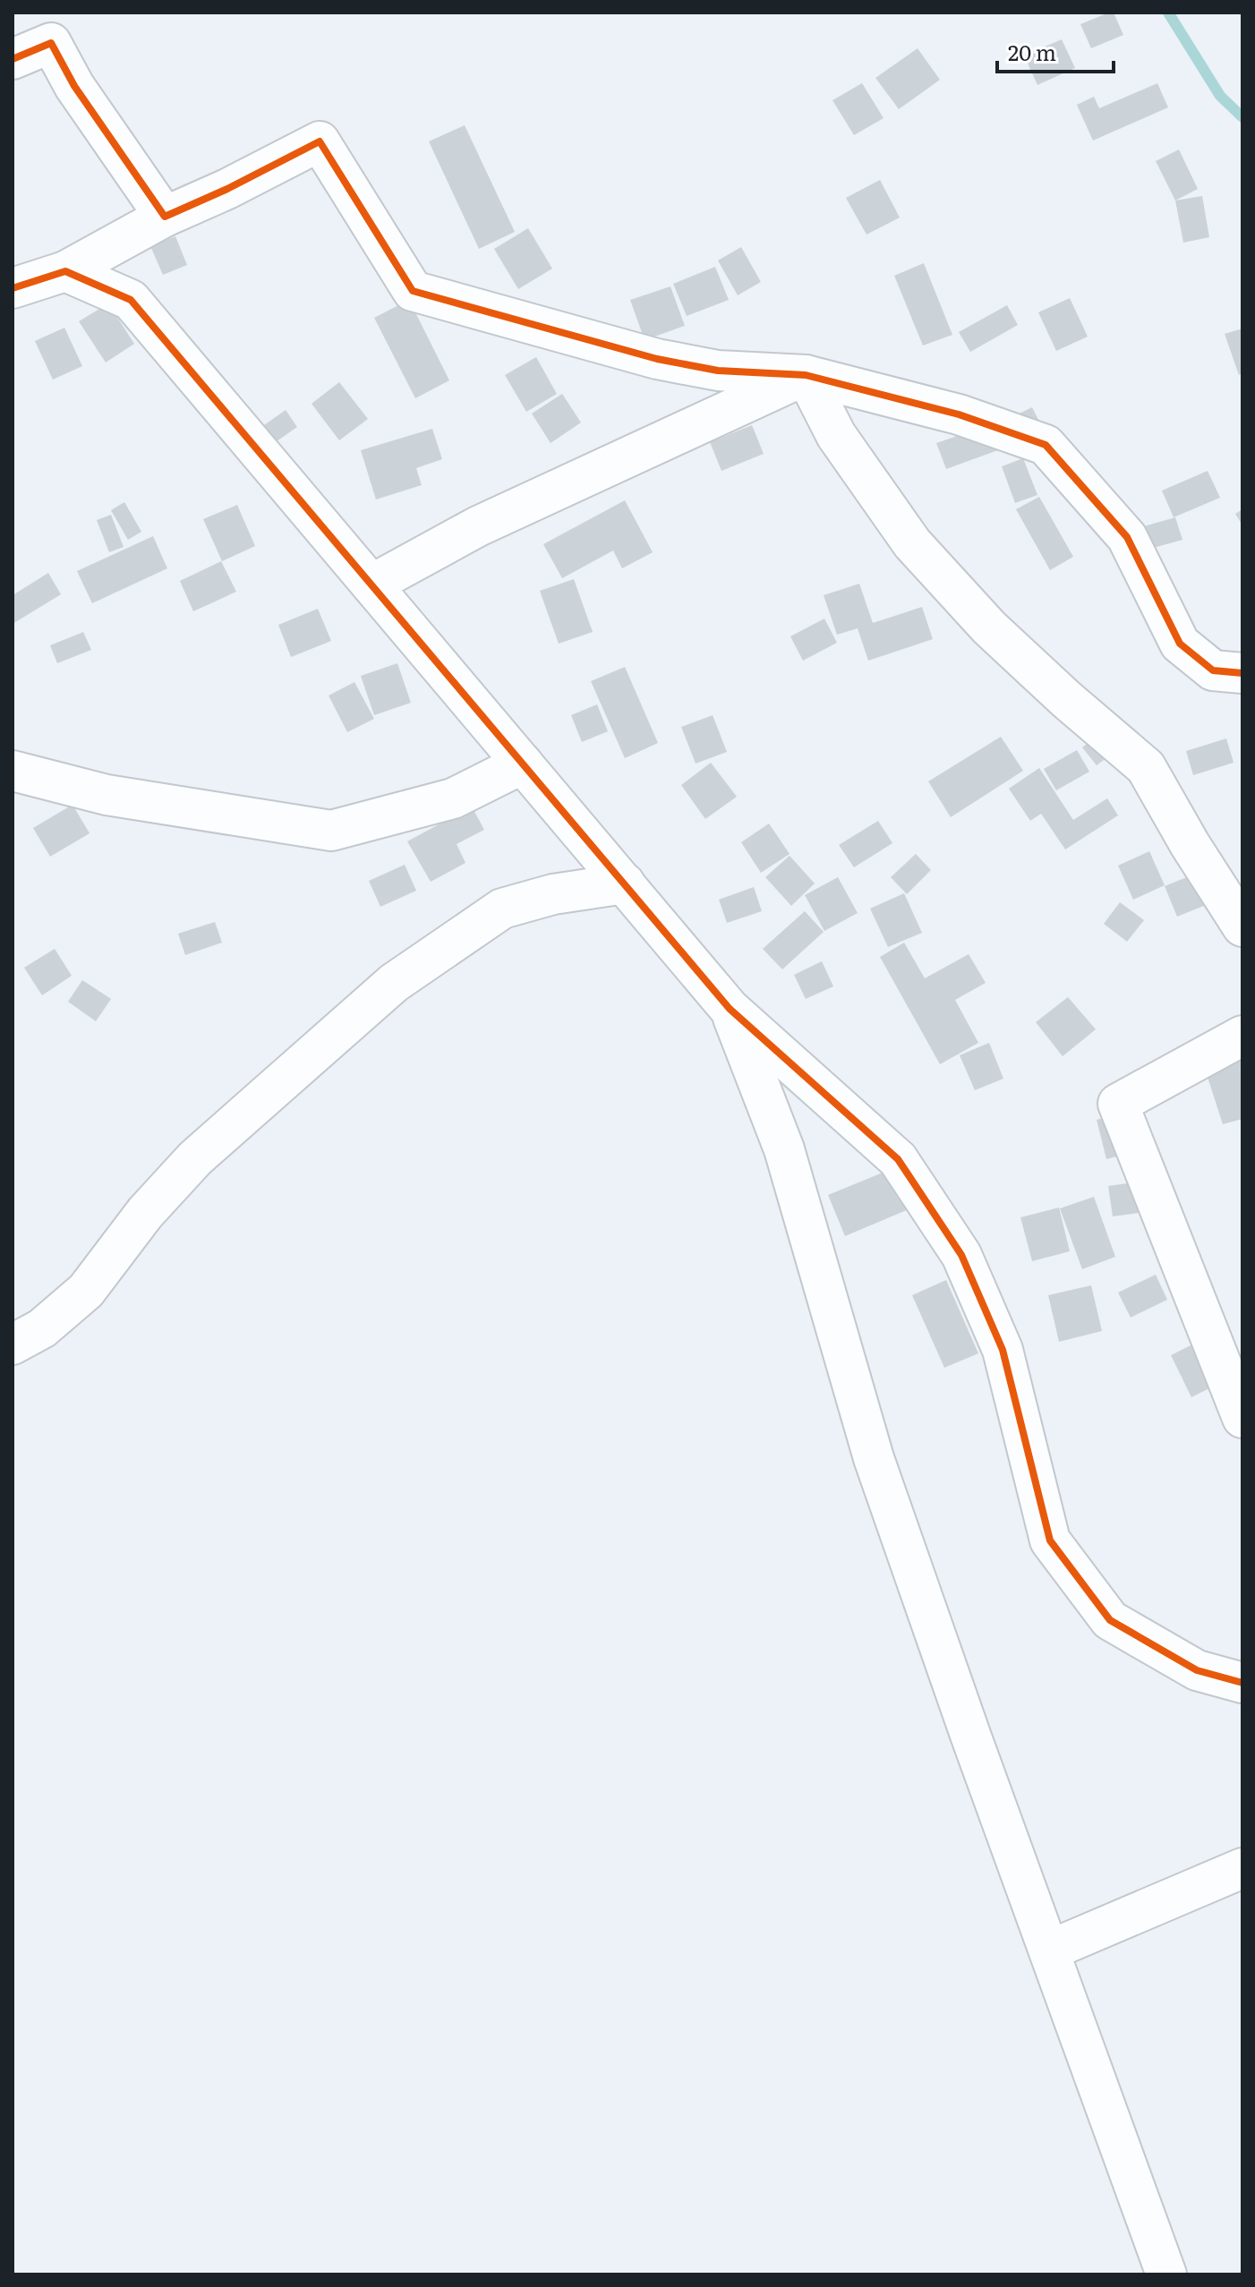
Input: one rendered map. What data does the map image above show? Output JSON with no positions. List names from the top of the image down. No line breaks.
{"scale_bar":"20 m"}
